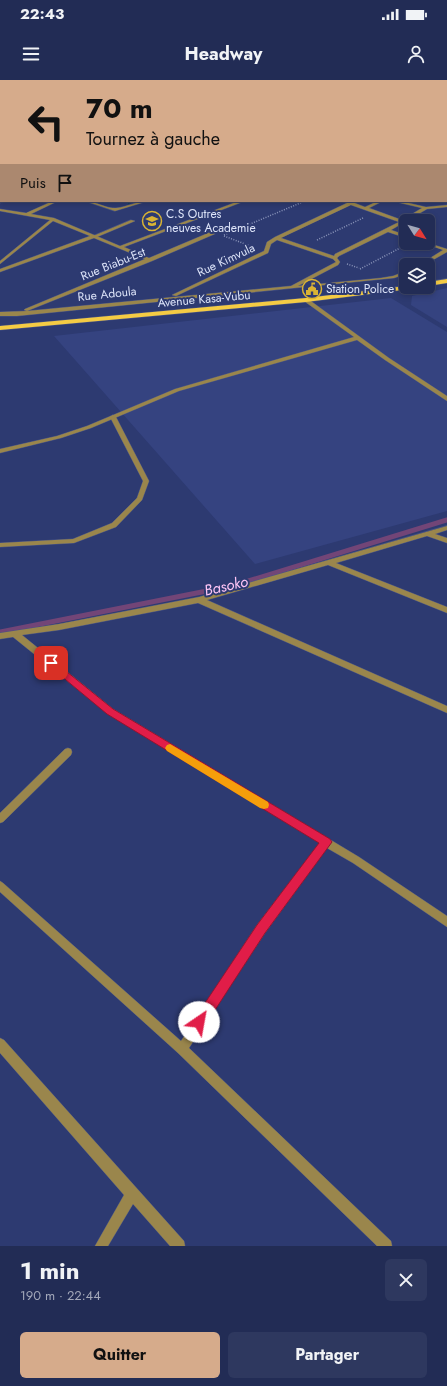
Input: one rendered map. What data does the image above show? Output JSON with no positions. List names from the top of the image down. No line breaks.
{"streets":{"main road":["Avenue Kasa-Vubu"],"street":["Rue Kimvula","Rue Biabu-Est","Rue Adoula"]},"crossings":[["Rue Kimvula","Rue Adoula"],["Rue Biabu-Est","Rue Adoula"]],"water":["Basoko"],"places":{"school or university":["C.S Outres neuves Academie"],"public building":["Station Police"]},"north":"bottom right","page":{"status":"22:43","header":"Headway","turn":["70 m","Tournez à gauche"],"then":"Puis","heading":["1 min","190 m · 22:44"],"buttons":["Quitter","Partager"]}}
